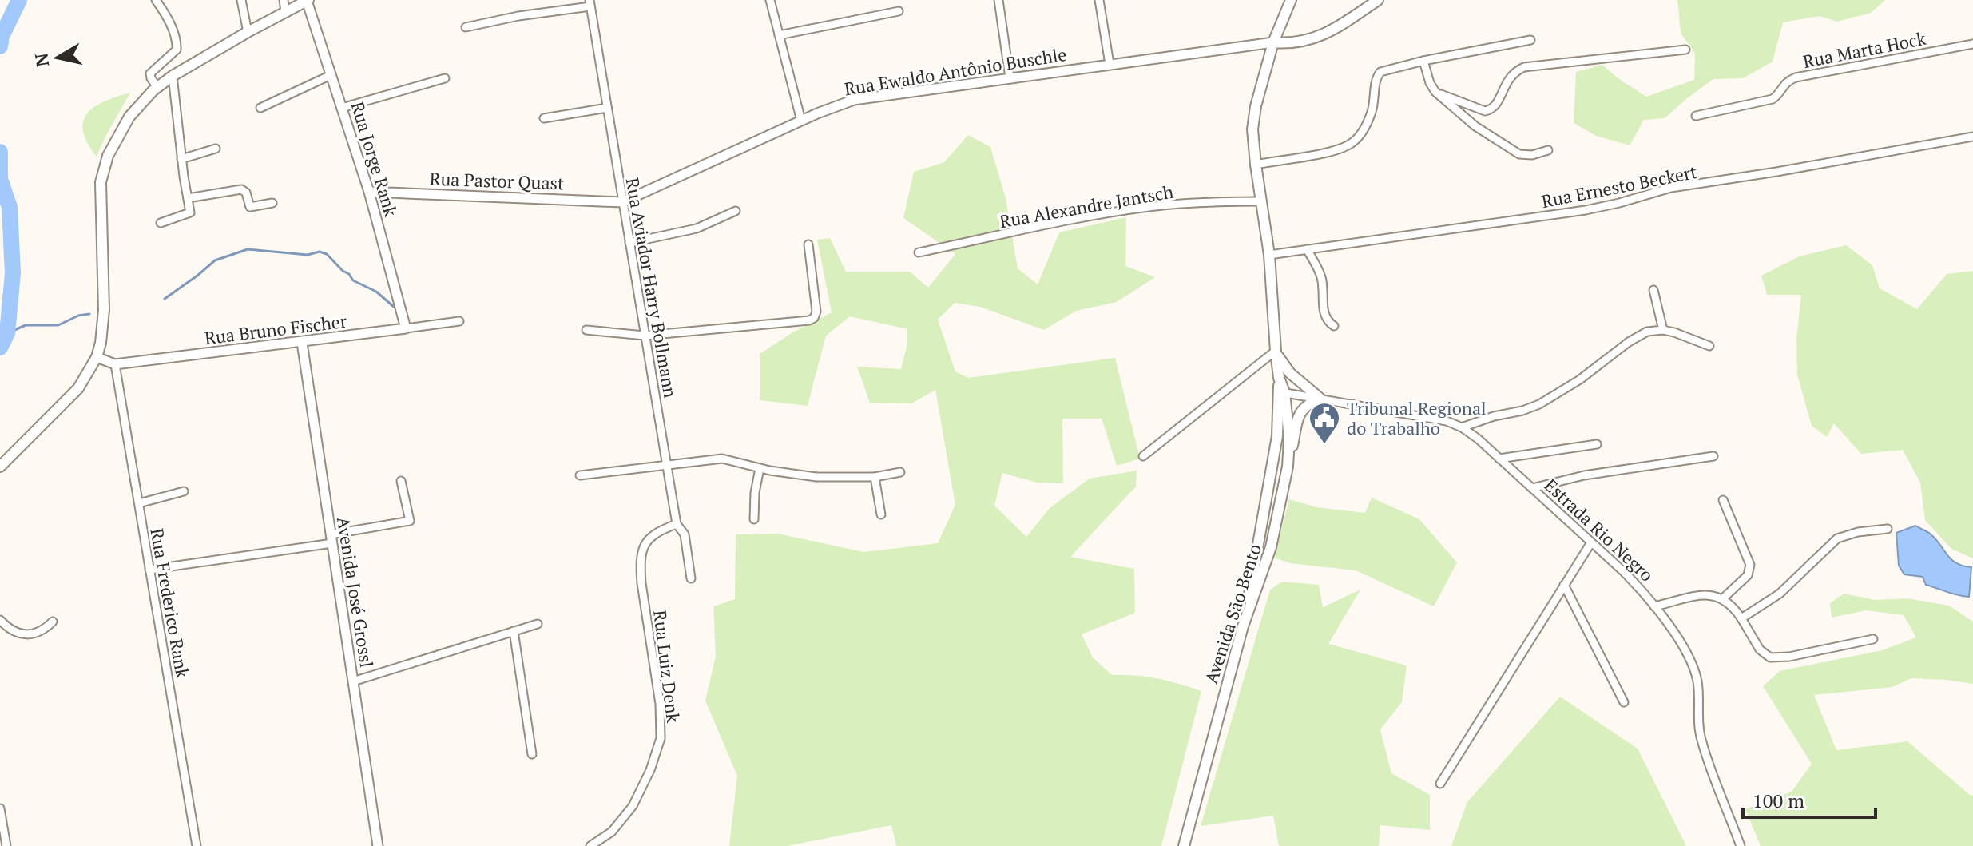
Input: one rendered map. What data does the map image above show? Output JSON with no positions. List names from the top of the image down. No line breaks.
{"streets":{"main road":["Avenida São Bento"],"street":["Rua Marta Hock","Rua Ewaldo Antônio Buschle","Rua Jorge Rank","Rua Pastor Quast","Rua Ernesto Beckert","Rua Alexandre Jantsch","Rua Aviador Harry Bollmann","Rua Bruno Fischer","Estrada Rio Negro","Avenida José Grossl","Rua Frederico Rank","Rua Luiz Denk"]},"crossings":[["Rua Ewaldo Antônio Buschle","Rua Pastor Quast"],["Rua Ewaldo Antônio Buschle","Rua Aviador Harry Bollmann"],["Rua Jorge Rank","Rua Pastor Quast"],["Rua Jorge Rank","Rua Bruno Fischer"],["Rua Pastor Quast","Rua Aviador Harry Bollmann"],["Rua Aviador Harry Bollmann","Rua Luiz Denk"],["Rua Bruno Fischer","Avenida José Grossl"],["Rua Bruno Fischer","Rua Frederico Rank"],["Estrada Rio Negro","Avenida São Bento"]],"places":{"public building":["Tribunal Regional do Trabalho"]},"scale_bar":"100 m","north":"left"}
